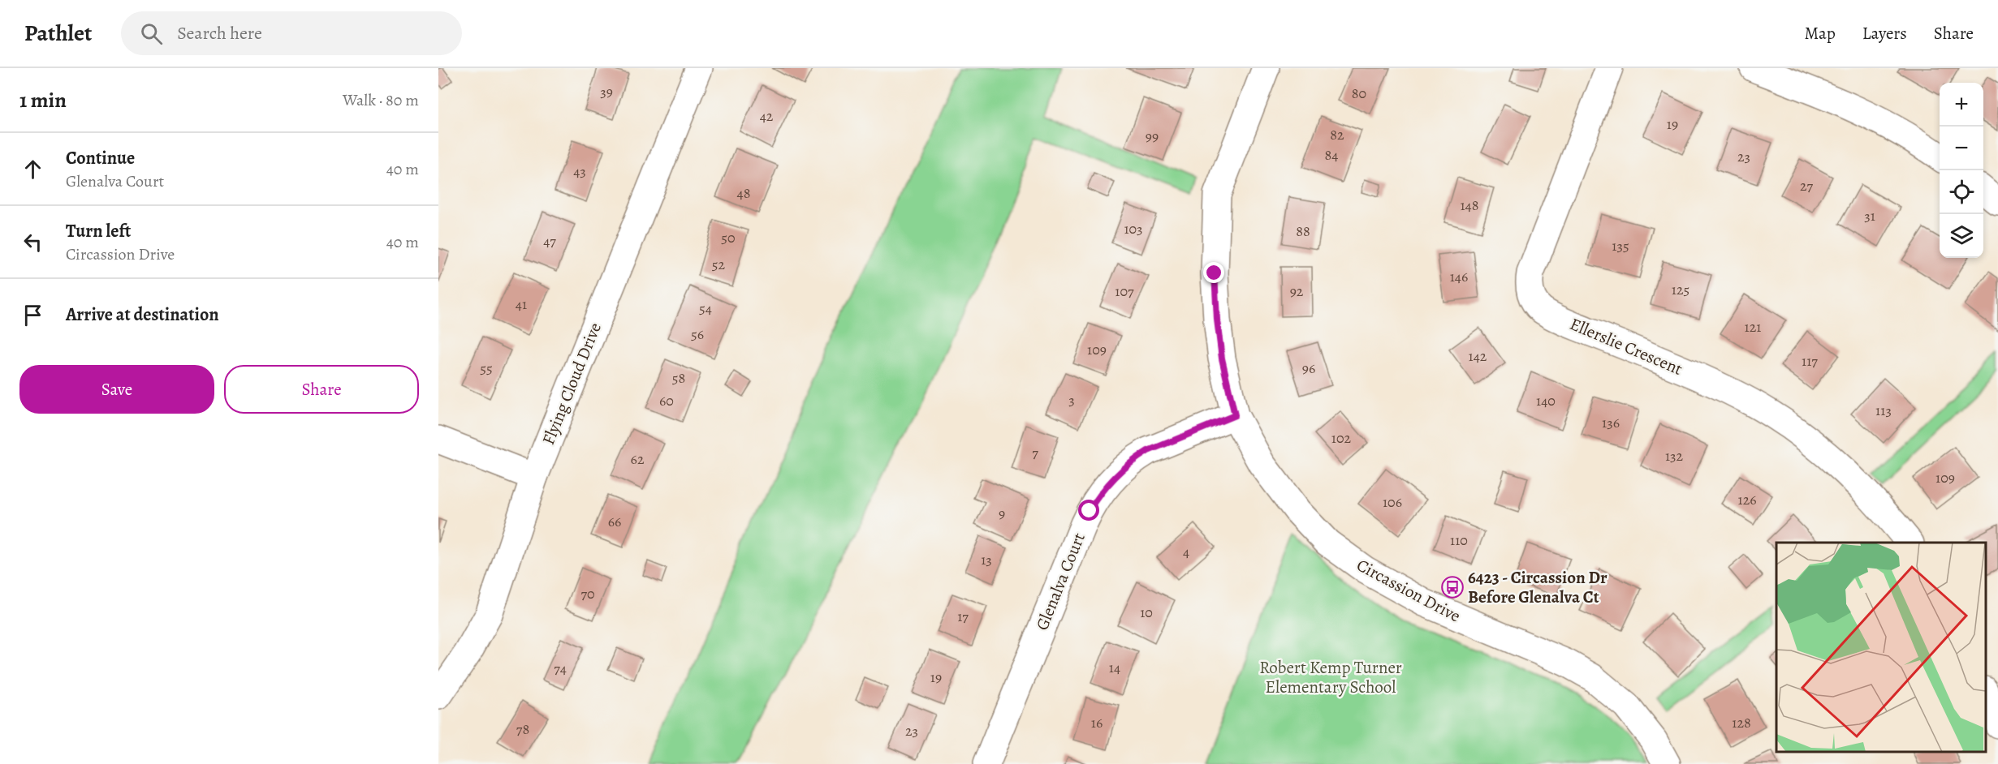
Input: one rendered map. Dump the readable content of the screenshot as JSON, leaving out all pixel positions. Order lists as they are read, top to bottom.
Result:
{
  "streets": {
    "street": [
      "Ellerslie Crescent",
      "Flying Cloud Drive",
      "Glenalva Court",
      "Circassion Drive"
    ]
  },
  "crossings": [
    ["Glenalva Court", "Circassion Drive"]
  ],
  "parks": ["Robert Kemp Turner Elementary School"],
  "places": {
    "bus stop": ["6423 - Circassion Dr Before Glenalva Ct"]
  },
  "house_numbers": [
    "39",
    "80",
    "42",
    "19",
    "82",
    "99",
    "84",
    "23",
    "43",
    "27",
    "48",
    "148",
    "31",
    "103",
    "88",
    "50",
    "47",
    "135",
    "52",
    "146",
    "125",
    "107",
    "92",
    "41",
    "54",
    "121",
    "56",
    "109",
    "142",
    "117",
    "55",
    "96",
    "58",
    "3",
    "60",
    "140",
    "113",
    "136",
    "102",
    "7",
    "132",
    "62",
    "109",
    "126",
    "106",
    "9",
    "66",
    "110",
    "4",
    "13",
    "70",
    "10",
    "17",
    "14",
    "74",
    "19",
    "16",
    "128",
    "78",
    "23"
  ],
  "page": {
    "header": "Pathlet",
    "search": "Search here",
    "nav": ["Map", "Layers", "Share"],
    "heading": ["1 min", "Walk · 80 m"],
    "map_buttons": ["+", "−"],
    "list": [
      ["Continue", "Glenalva Court", "40 m"],
      ["Turn left", "Circassion Drive", "40 m"],
      "Arrive at destination"
    ],
    "buttons": ["Save", "Share"]
  }
}
